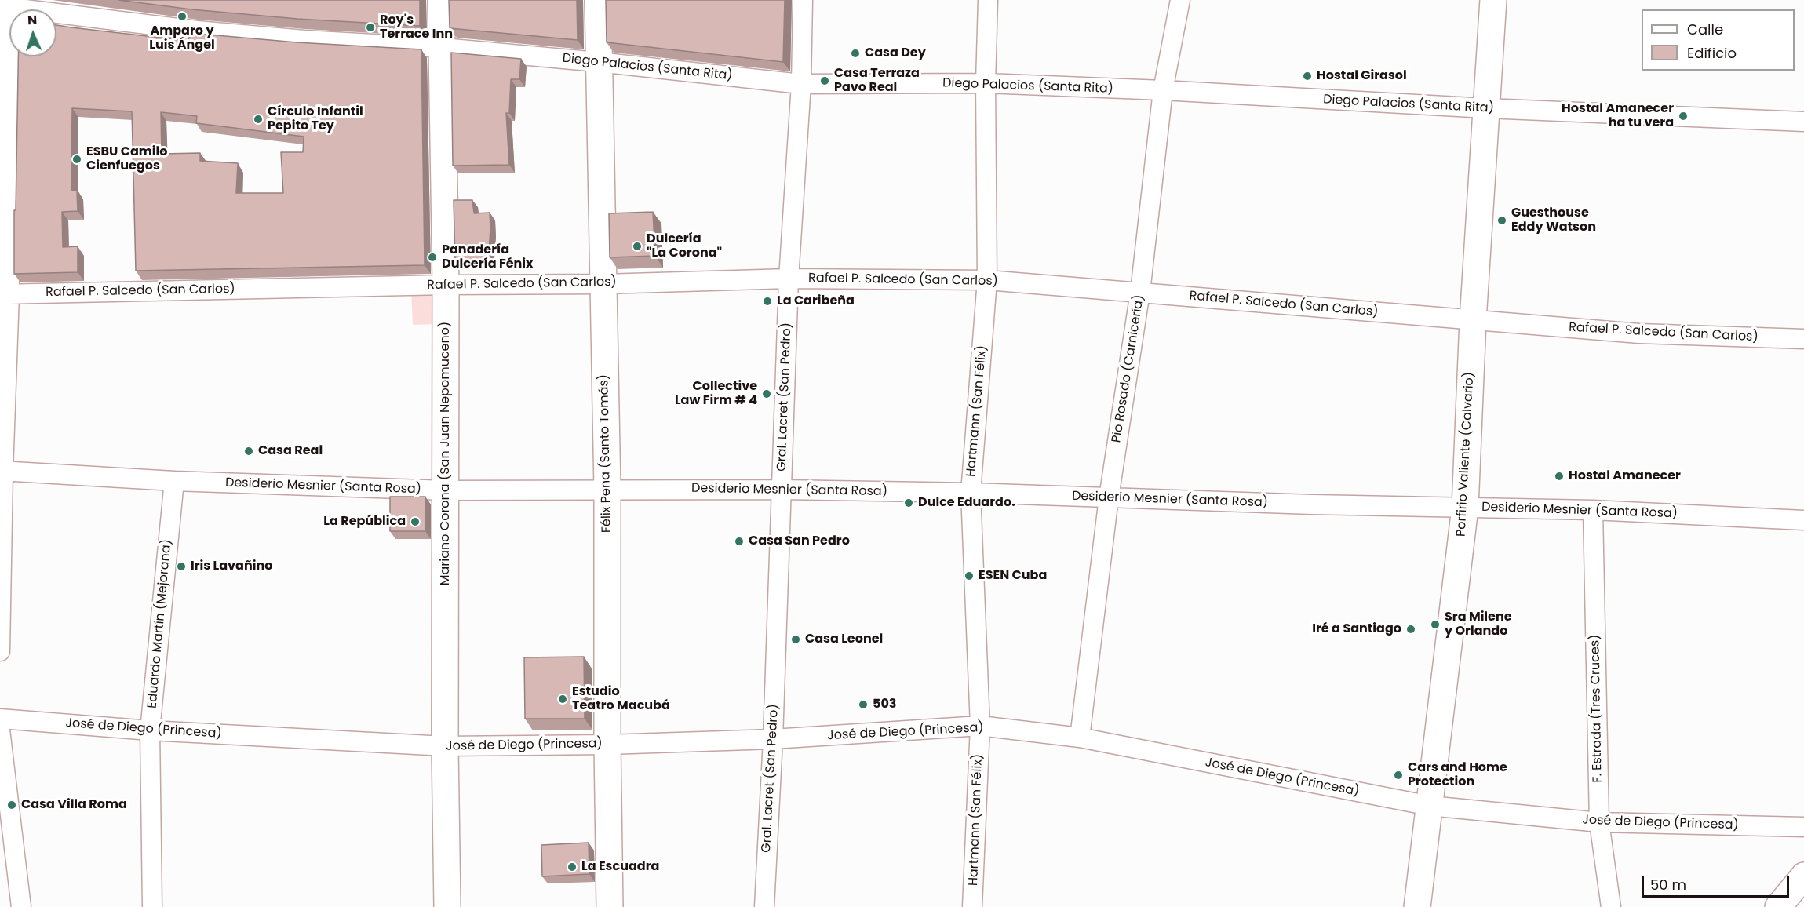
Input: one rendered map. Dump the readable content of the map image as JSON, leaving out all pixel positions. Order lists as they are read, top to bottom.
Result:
{
  "streets": {
    "street": [
      "Diego Palacios (Santa Rita)",
      "Rafael P. Salcedo (San Carlos)",
      "Pío Rosado (Carnicería)",
      "Gral. Lacret (San Pedro)",
      "Hartmann (San Félix)",
      "Mariano Corona (San Juan Nepomuceno)",
      "Félix Pena (Santo Tomás)",
      "Porfirio Valiente (Calvario)",
      "Desiderio Mesnier (Santa Rosa)",
      "Eduardo Martín (Mejorana)",
      "F. Estrada (Tres Cruces)",
      "José de Diego (Princesa)"
    ]
  },
  "crossings": [
    ["Diego Palacios (Santa Rita)", "Pío Rosado (Carnicería)"],
    ["Diego Palacios (Santa Rita)", "Gral. Lacret (San Pedro)"],
    ["Diego Palacios (Santa Rita)", "Hartmann (San Félix)"],
    ["Diego Palacios (Santa Rita)", "Mariano Corona (San Juan Nepomuceno)"],
    ["Diego Palacios (Santa Rita)", "Félix Pena (Santo Tomás)"],
    ["Diego Palacios (Santa Rita)", "Porfirio Valiente (Calvario)"],
    ["Rafael P. Salcedo (San Carlos)", "Pío Rosado (Carnicería)"],
    ["Rafael P. Salcedo (San Carlos)", "Gral. Lacret (San Pedro)"],
    ["Rafael P. Salcedo (San Carlos)", "Hartmann (San Félix)"],
    ["Rafael P. Salcedo (San Carlos)", "Mariano Corona (San Juan Nepomuceno)"],
    ["Rafael P. Salcedo (San Carlos)", "Félix Pena (Santo Tomás)"],
    ["Rafael P. Salcedo (San Carlos)", "Porfirio Valiente (Calvario)"],
    ["Pío Rosado (Carnicería)", "Desiderio Mesnier (Santa Rosa)"],
    ["Pío Rosado (Carnicería)", "José de Diego (Princesa)"],
    ["Gral. Lacret (San Pedro)", "Desiderio Mesnier (Santa Rosa)"],
    ["Gral. Lacret (San Pedro)", "José de Diego (Princesa)"],
    ["Hartmann (San Félix)", "Desiderio Mesnier (Santa Rosa)"],
    ["Hartmann (San Félix)", "José de Diego (Princesa)"],
    ["Mariano Corona (San Juan Nepomuceno)", "Desiderio Mesnier (Santa Rosa)"],
    ["Mariano Corona (San Juan Nepomuceno)", "José de Diego (Princesa)"],
    ["Félix Pena (Santo Tomás)", "Desiderio Mesnier (Santa Rosa)"],
    ["Félix Pena (Santo Tomás)", "José de Diego (Princesa)"],
    ["Porfirio Valiente (Calvario)", "Desiderio Mesnier (Santa Rosa)"],
    ["Porfirio Valiente (Calvario)", "José de Diego (Princesa)"],
    ["Desiderio Mesnier (Santa Rosa)", "Eduardo Martín (Mejorana)"],
    ["Desiderio Mesnier (Santa Rosa)", "F. Estrada (Tres Cruces)"],
    ["Eduardo Martín (Mejorana)", "José de Diego (Princesa)"],
    ["F. Estrada (Tres Cruces)", "José de Diego (Princesa)"]
  ],
  "places": [
    "Amparo y Luis Ángel",
    "Roy's Terrace Inn",
    "Casa Dey",
    "Hostal Girasol",
    "Casa Terraza Pavo Real",
    "Hostal Amanecer ha tu vera",
    "Círculo Infantil Pepito Tey",
    "ESBU Camilo Cienfuegos",
    "Guesthouse Eddy Watson",
    "Dulcería \"La Corona\"",
    "Panadería Dulcería Fénix",
    "La Caribeña",
    "Collective Law Firm # 4",
    "Casa Real",
    "Hostal Amanecer",
    "Dulce Eduardo.",
    "La República",
    "Casa San Pedro",
    "Iris Lavañino",
    "ESEN Cuba",
    "Sra Milene y Orlando",
    "Iré a Santiago",
    "Casa Leonel",
    "Estudio Teatro Macubá",
    "503",
    "Cars and Home Protection",
    "Casa Villa Roma",
    "La Escuadra"
  ],
  "legend": ["Calle", "Edificio"],
  "scale_bar": "50 m",
  "north": "top"
}
